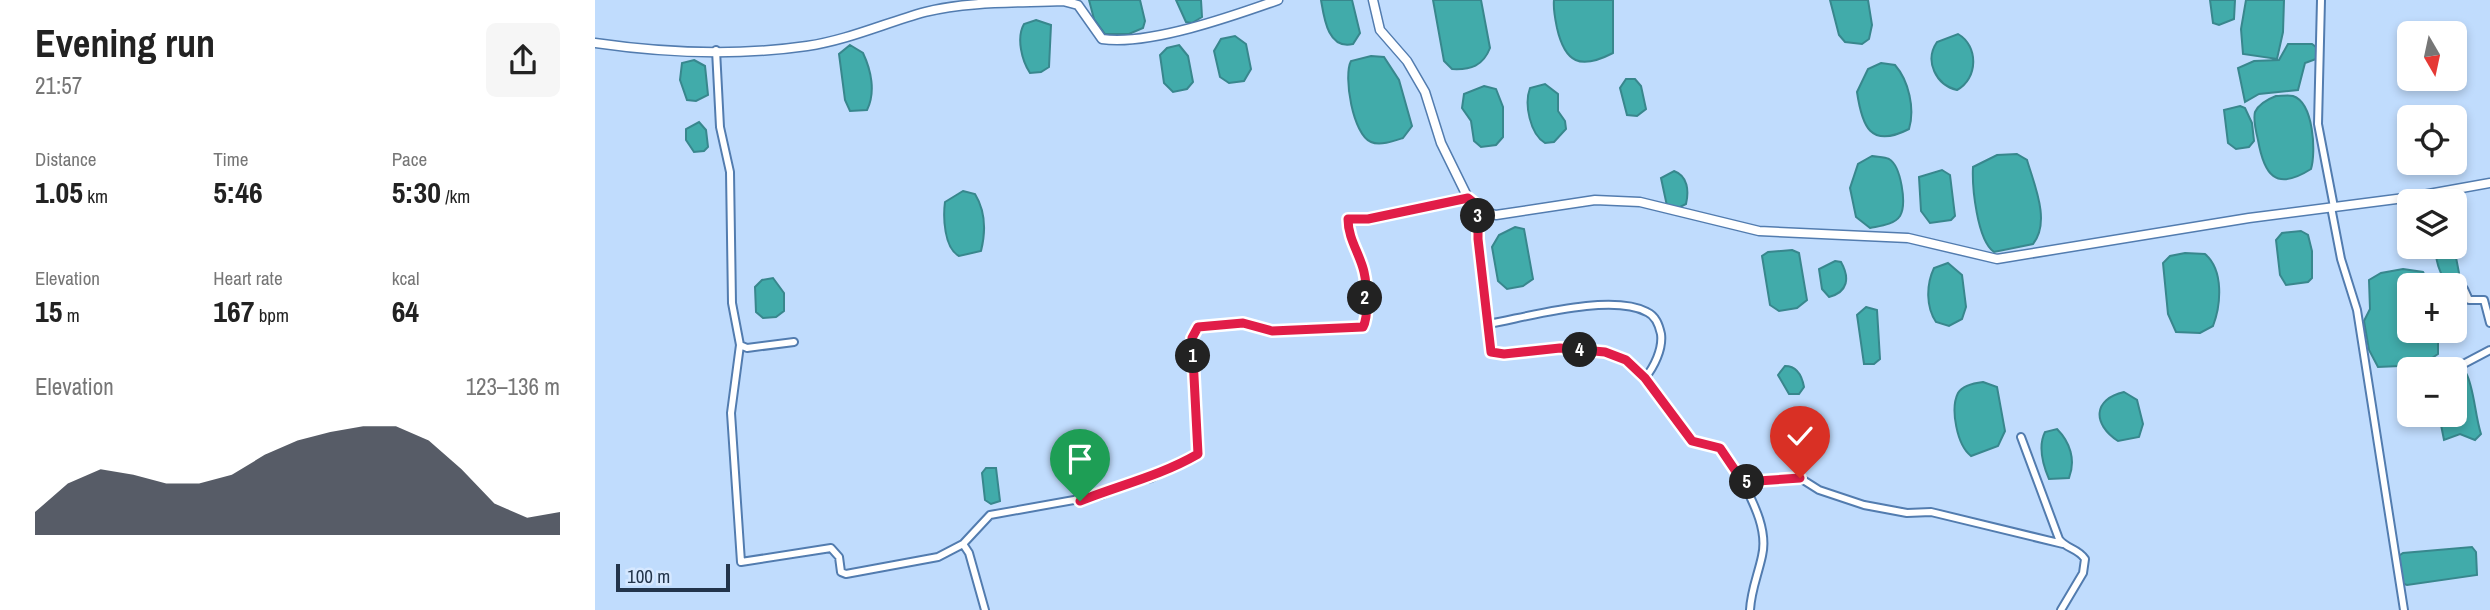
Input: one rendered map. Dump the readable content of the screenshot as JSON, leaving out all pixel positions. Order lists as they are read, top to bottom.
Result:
{
  "scale_bar": "100 m",
  "north": "bottom",
  "page": {
    "heading": ["Evening run", "21:57"],
    "map_buttons": ["+", "−"],
    "stats": [
      ["Distance", "1.05 km"],
      ["Time", "5:46"],
      ["Pace", "5:30 /km"],
      ["Elevation", "15 m"],
      ["Heart rate", "167 bpm"],
      ["kcal", "64"]
    ],
    "pins": [
      "3",
      "2",
      "4",
      "1",
      "5"
    ],
    "chart": ["Elevation", "123–136 m"],
    "scale": "100 m"
  }
}
